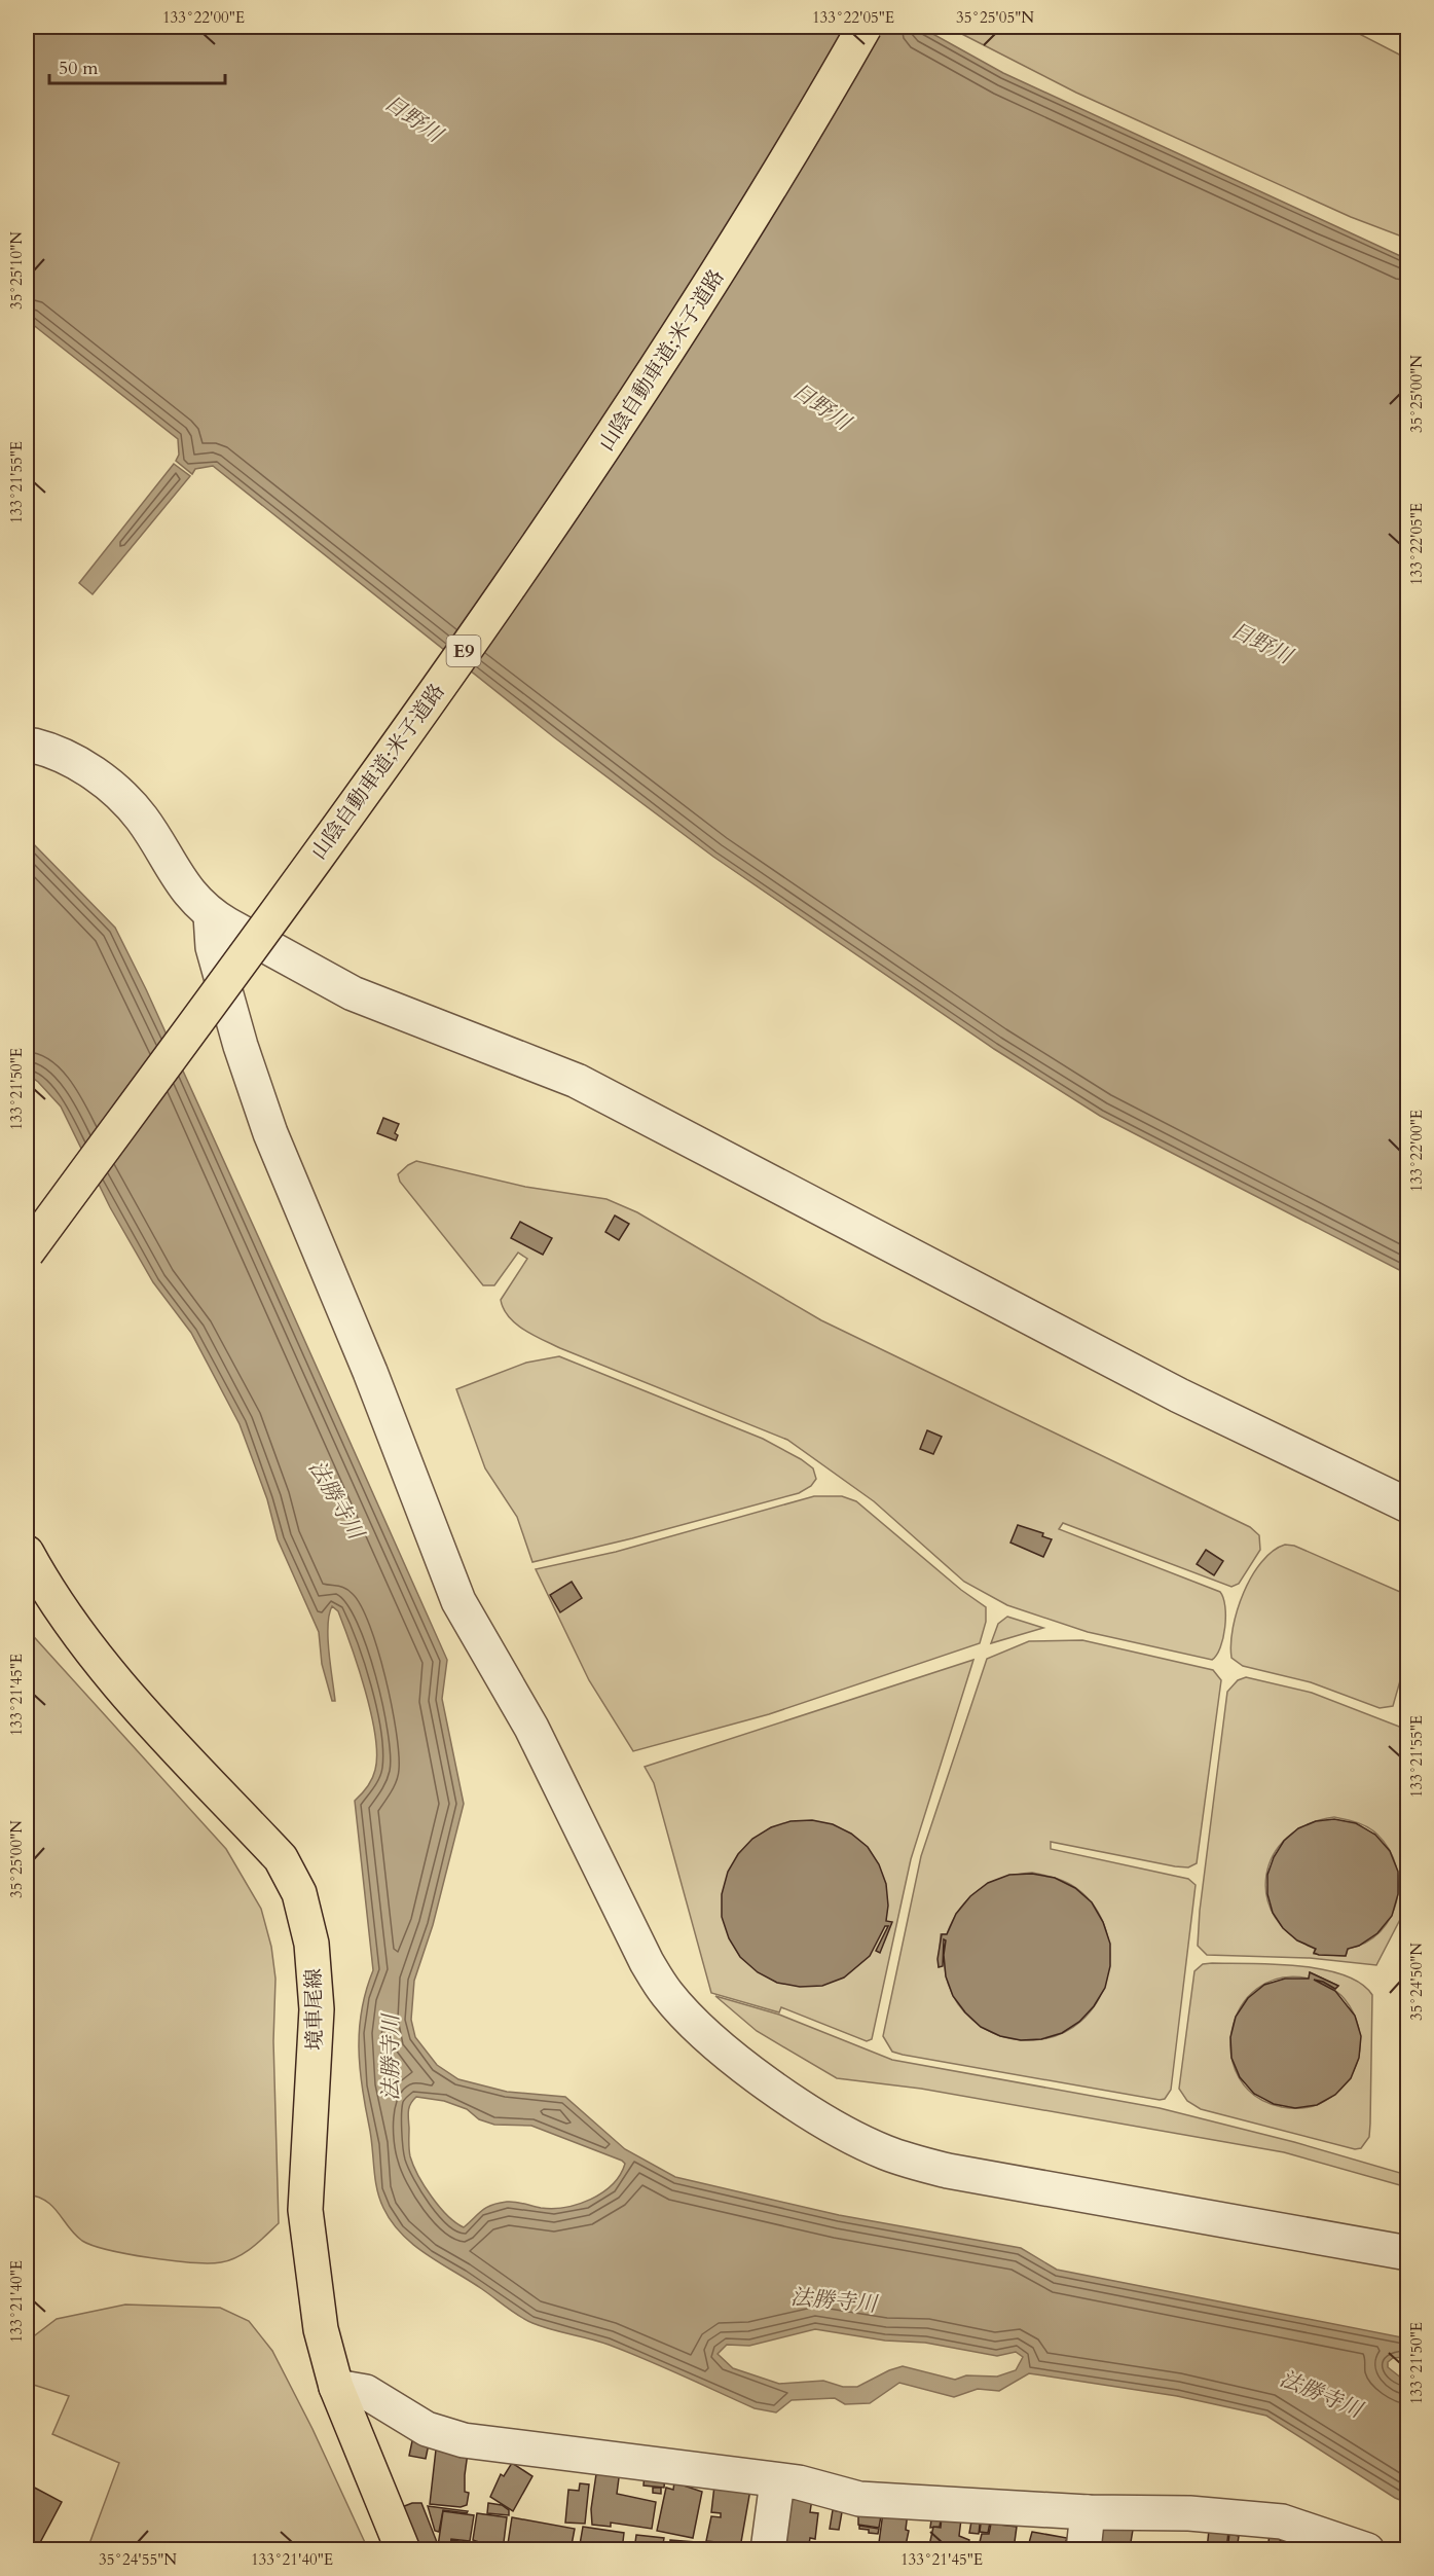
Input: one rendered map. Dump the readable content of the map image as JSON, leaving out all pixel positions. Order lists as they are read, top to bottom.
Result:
{
  "streets": {
    "main road": ["山陰自動車道;米子道路", "E9", "境車尾線"]
  },
  "water": ["日野川", "法勝寺川"],
  "scale_bar": "50 m",
  "coordinates": [
    "133°22'00\"E",
    "133°22'05\"E",
    "35°25'05\"N",
    "35°25'10\"N",
    "35°25'00\"N",
    "133°21'55\"E",
    "133°21'50\"E",
    "133°21'45\"E",
    "35°24'50\"N",
    "133°21'40\"E",
    "35°24'55\"N"
  ]
}
